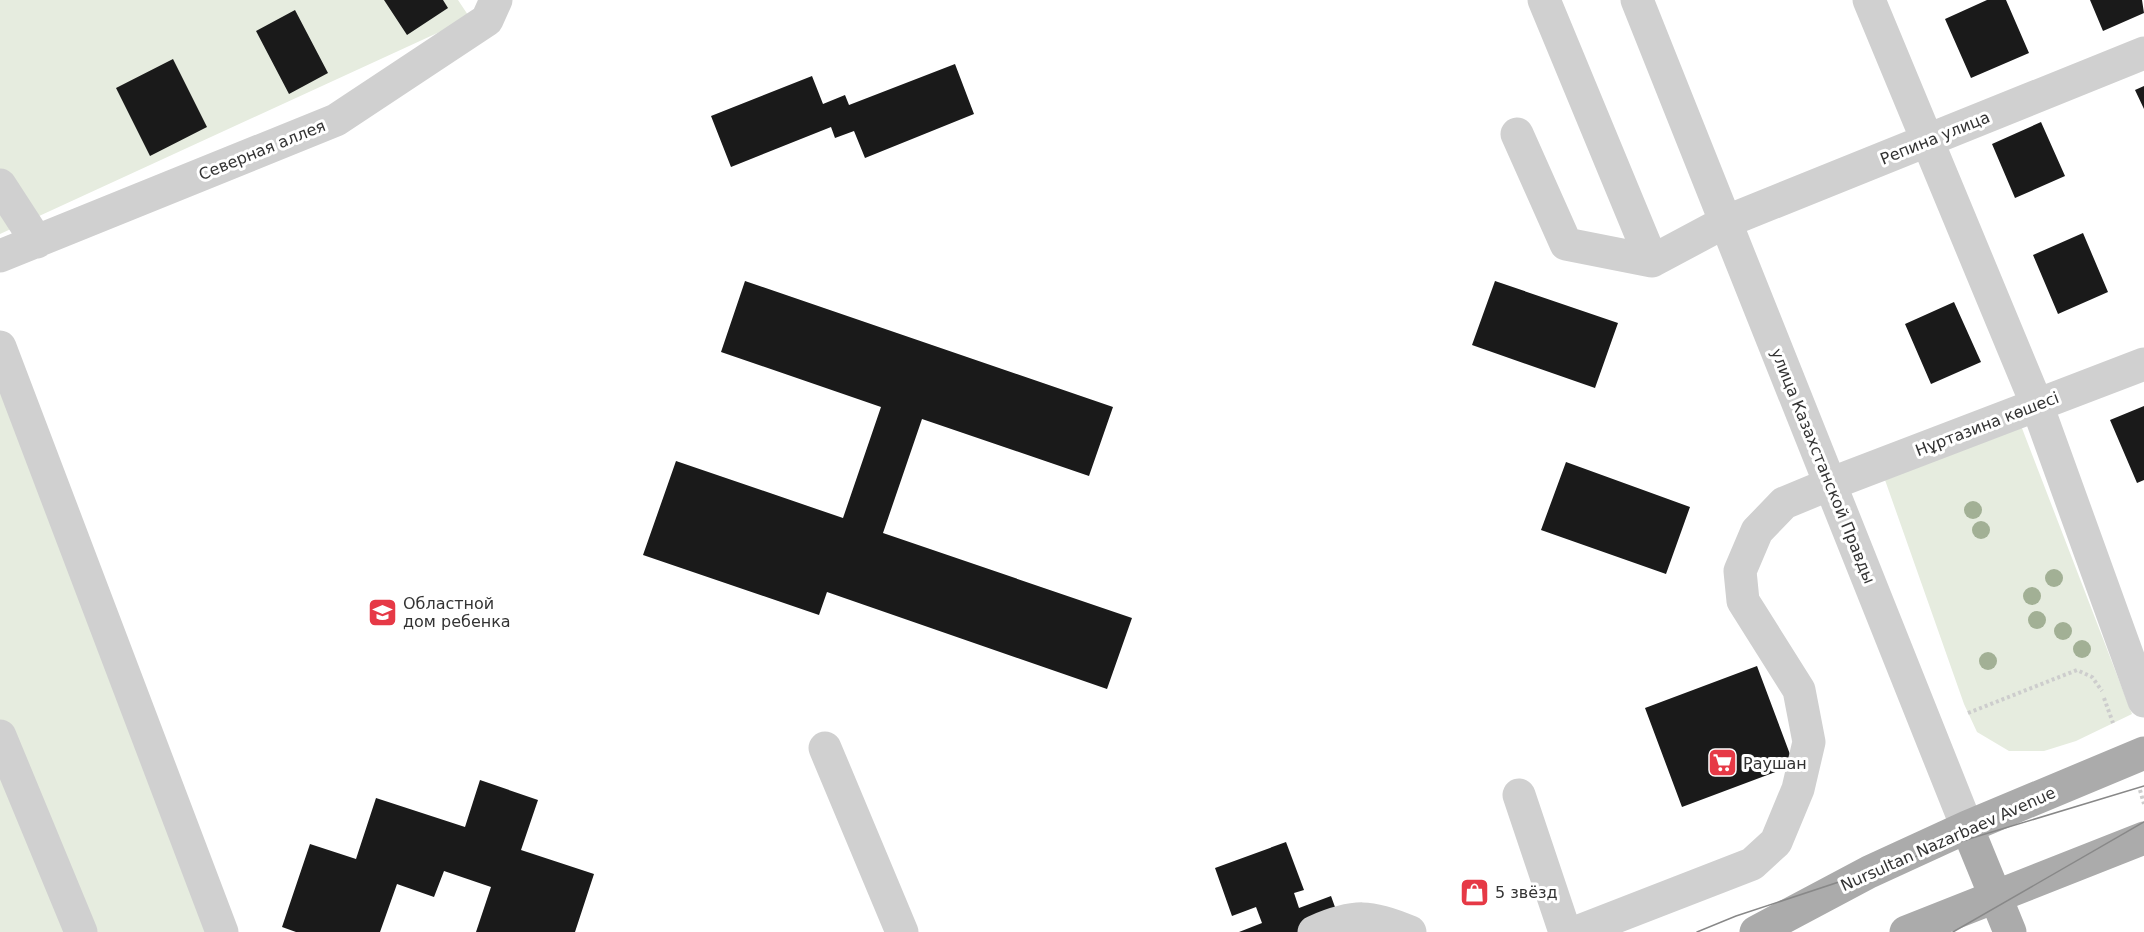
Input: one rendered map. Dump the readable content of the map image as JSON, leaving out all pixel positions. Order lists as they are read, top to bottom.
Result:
{
  "streets": {
    "main road": ["улица Казахстанской Правды", "Nursultan Nazarbaev Avenue"],
    "street": ["Репина улица", "Северная аллея", "Нұртазина көшесі"]
  },
  "crossings": [
    ["Репина улица", "улица Казахстанской Правды"],
    ["Нұртазина көшесі", "улица Казахстанской Правды"],
    ["улица Казахстанской Правды", "Nursultan Nazarbaev Avenue"]
  ],
  "places": {
    "school or university": ["Областной дом ребенка"],
    "supermarket": ["Раушан"],
    "shop": ["5 звёзд"]
  }
}
